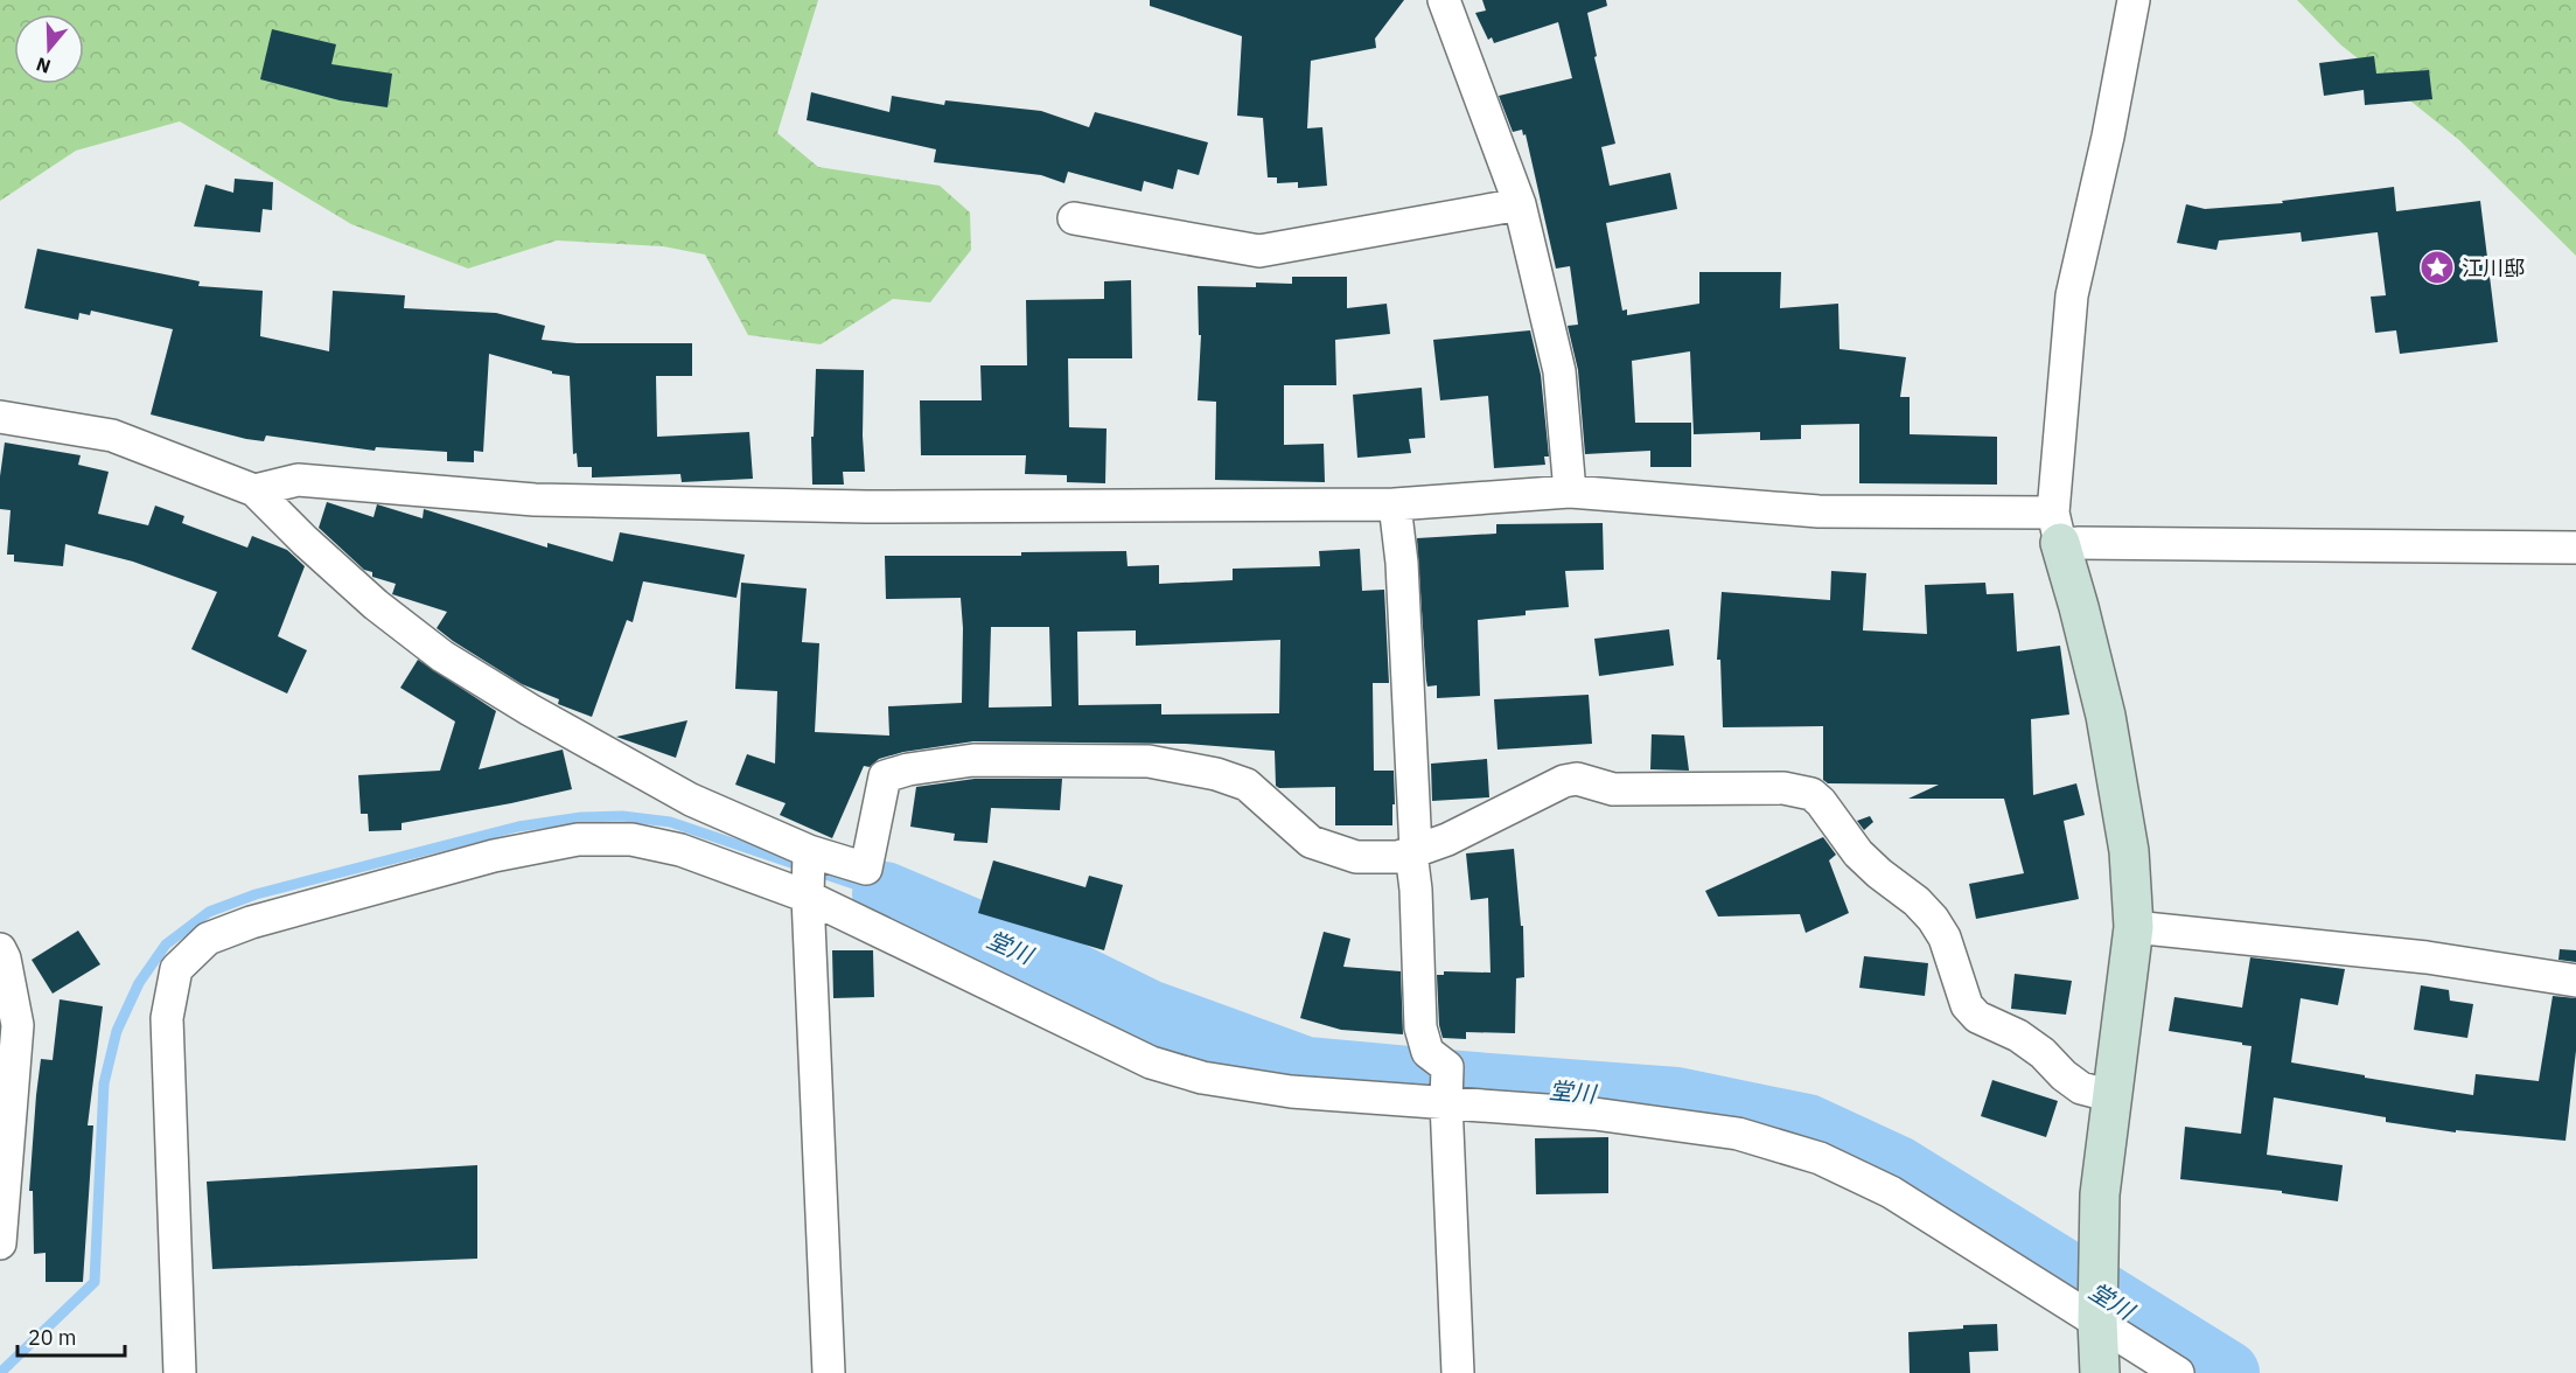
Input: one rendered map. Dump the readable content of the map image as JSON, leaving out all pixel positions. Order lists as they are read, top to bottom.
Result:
{
  "water": ["堂川"],
  "places": {
    "place": ["江川邸"]
  },
  "scale_bar": "20 m",
  "north": "bottom"
}
